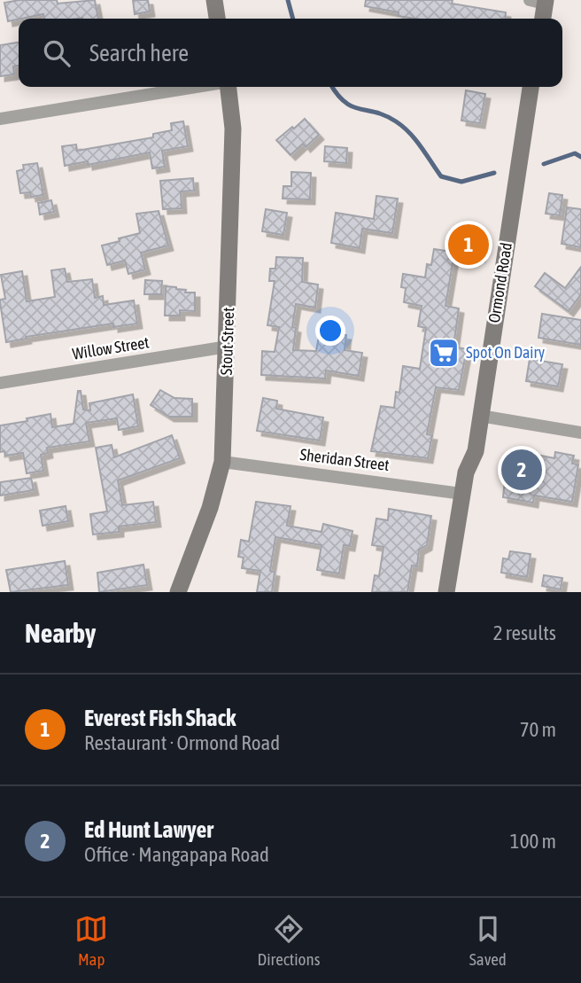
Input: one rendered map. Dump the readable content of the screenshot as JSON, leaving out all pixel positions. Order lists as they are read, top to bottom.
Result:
{
  "streets": {
    "street": [
      "Ormond Road",
      "Stout Street",
      "Willow Street",
      "Sheridan Street"
    ]
  },
  "crossings": [
    ["Ormond Road", "Sheridan Street"],
    ["Stout Street", "Willow Street"],
    ["Stout Street", "Sheridan Street"]
  ],
  "places": {
    "supermarket": ["Spot On Dairy"]
  },
  "page": {
    "search": "Search here",
    "pins": ["1", "2"],
    "heading": ["Nearby", "2 results"],
    "list": [
      {
        "mark": "1",
        "name": "Everest Fish Shack",
        "note": "Restaurant · Ormond Road",
        "value": "70 m"
      },
      {
        "mark": "2",
        "name": "Ed Hunt Lawyer",
        "note": "Office · Mangapapa Road",
        "value": "100 m"
      }
    ],
    "nav": ["Map", "Directions", "Saved"]
  }
}
